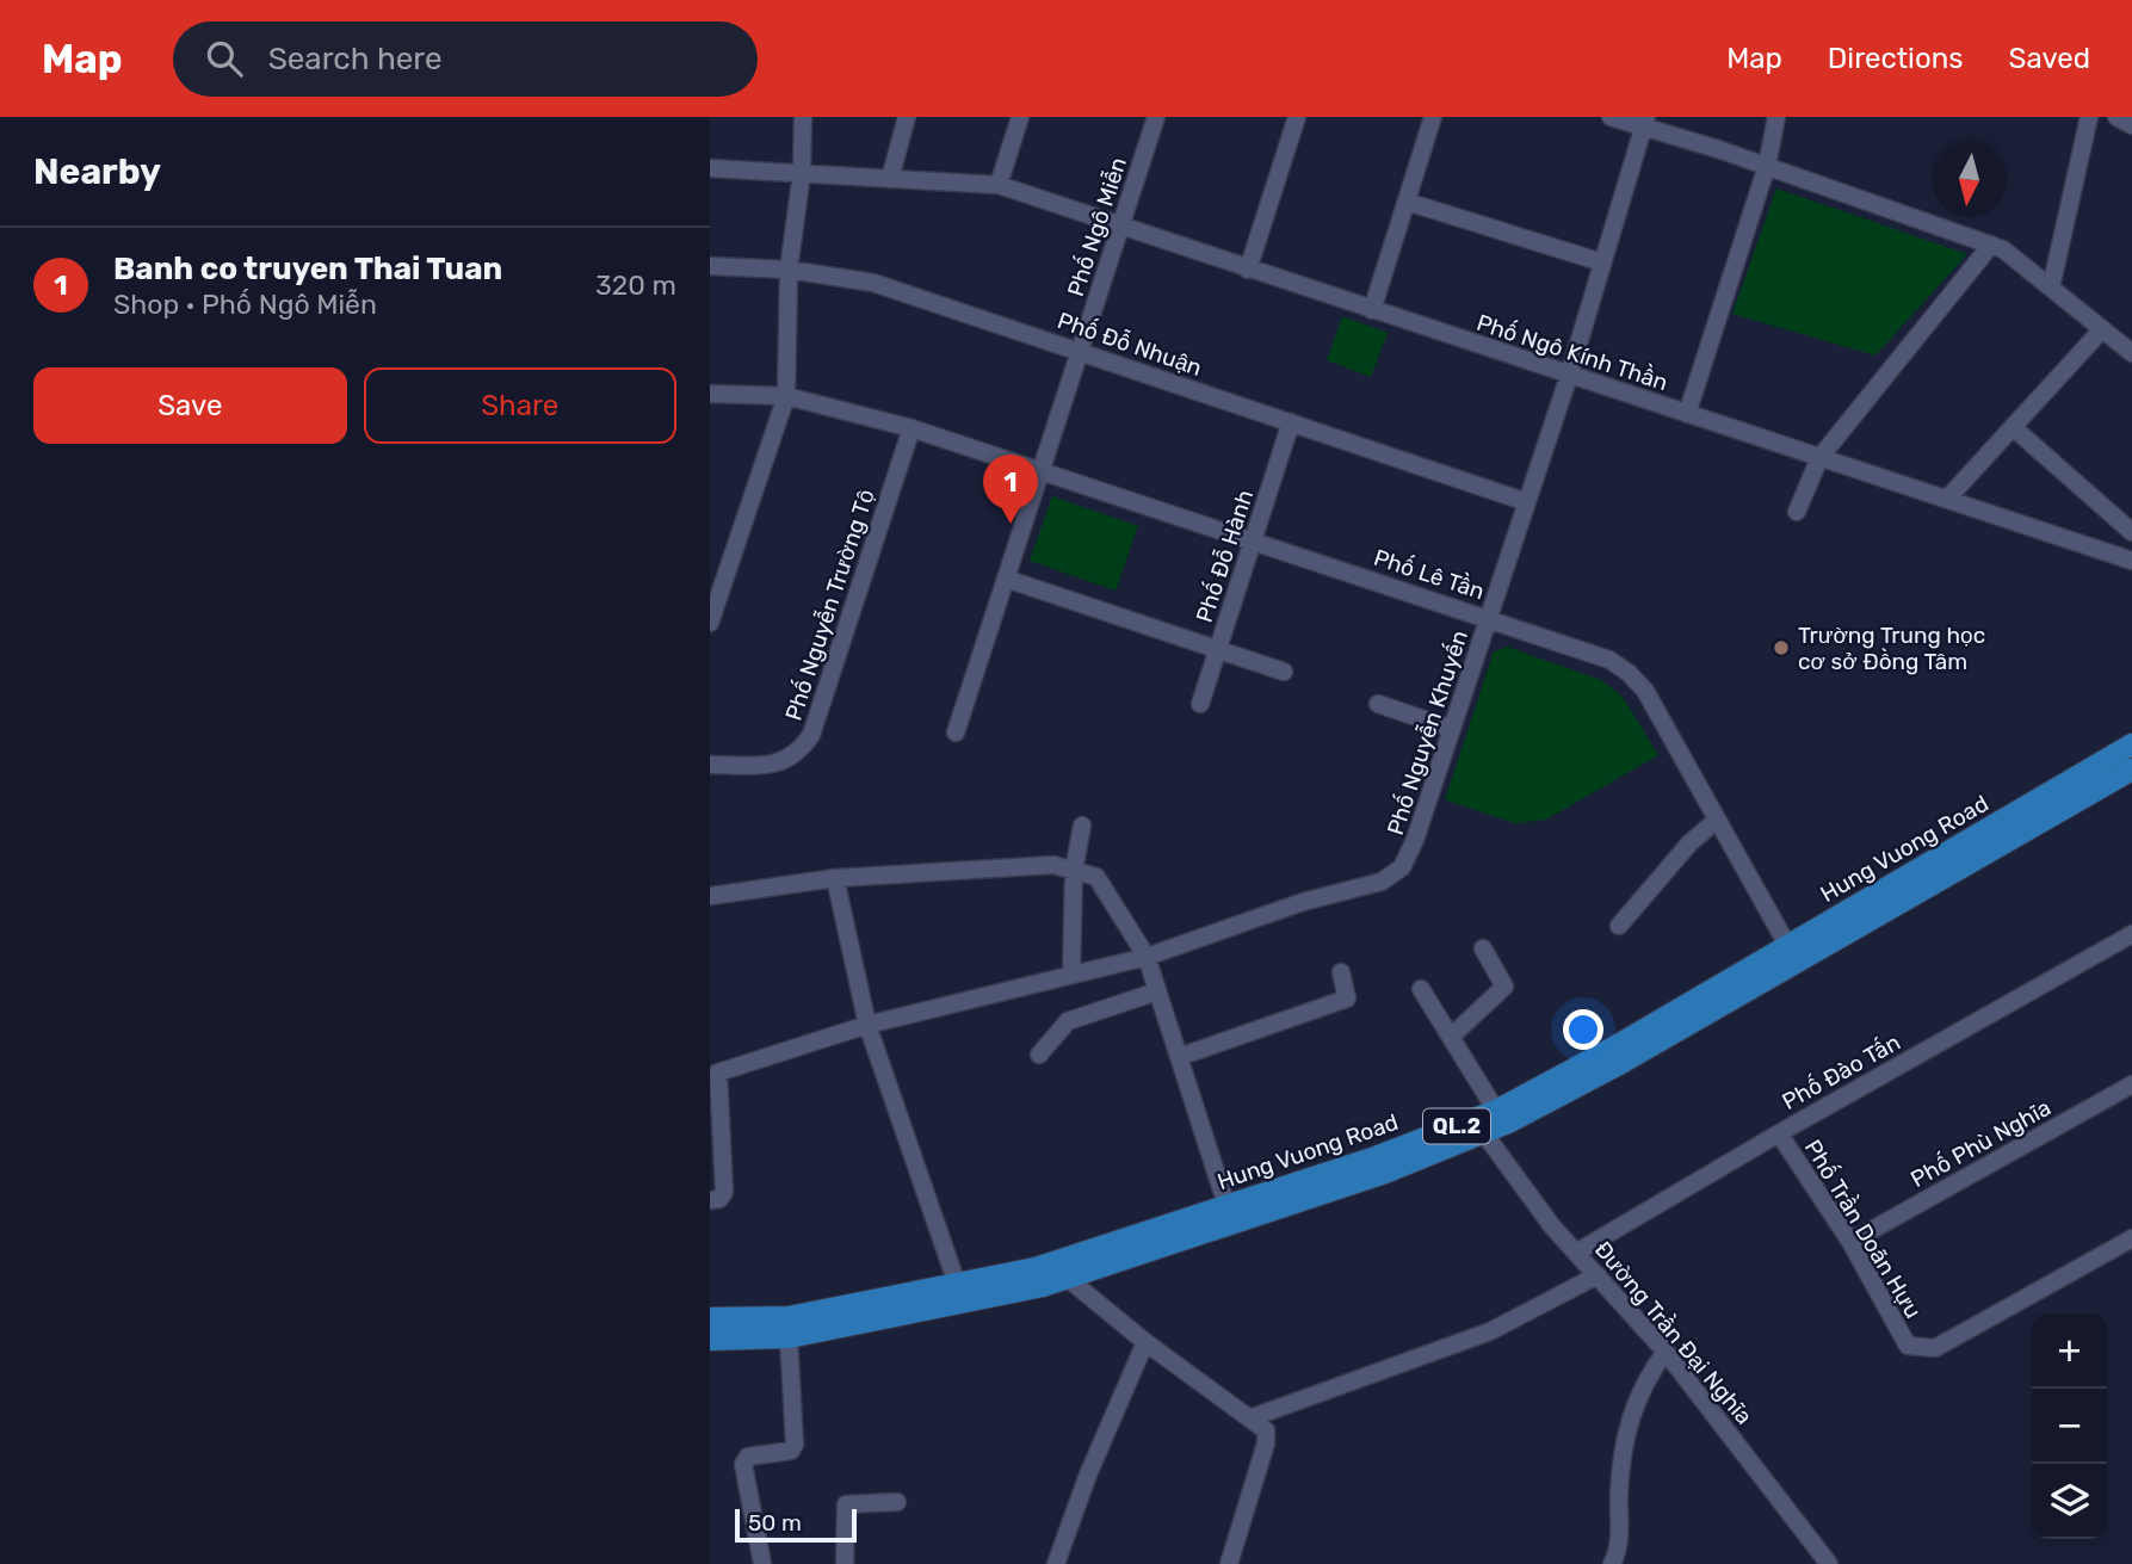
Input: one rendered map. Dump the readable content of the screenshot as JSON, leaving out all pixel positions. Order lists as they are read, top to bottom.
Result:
{
  "streets": {
    "main road": ["Hung Vuong Road", "QL.2"],
    "street": [
      "Phố Ngô Miễn",
      "Phố Đỗ Nhuận",
      "Phố Ngô Kính Thần",
      "Phố Đỗ Hành",
      "Phố Lê Tần",
      "Phố Nguyễn Trường Tộ",
      "Phố Nguyễn Khuyến",
      "Phố Đào Tấn",
      "Phố Phù Nghĩa",
      "Phố Trần Doãn Hựu",
      "Đường Trần Đại Nghĩa"
    ]
  },
  "crossings": [
    ["Phố Ngô Miễn", "Phố Đỗ Nhuận"],
    ["Phố Ngô Miễn", "Phố Ngô Kính Thần"],
    ["Phố Ngô Miễn", "Phố Lê Tần"],
    ["Phố Đỗ Nhuận", "Phố Đỗ Hành"],
    ["Phố Đỗ Nhuận", "Phố Nguyễn Khuyến"],
    ["Phố Ngô Kính Thần", "Phố Nguyễn Khuyến"],
    ["Phố Đỗ Hành", "Phố Lê Tần"],
    ["Phố Lê Tần", "Phố Nguyễn Trường Tộ"],
    ["Phố Lê Tần", "Phố Nguyễn Khuyến"],
    ["Phố Lê Tần", "Hung Vuong Road"],
    ["Hung Vuong Road", "Đường Trần Đại Nghĩa"],
    ["Phố Đào Tấn", "Phố Trần Doãn Hựu"],
    ["Phố Đào Tấn", "Đường Trần Đại Nghĩa"],
    ["Phố Phù Nghĩa", "Phố Trần Doãn Hựu"]
  ],
  "places": ["Trường Trung học cơ sở Đồng Tâm"],
  "scale_bar": "50 m",
  "north": "bottom",
  "page": {
    "header": "Map",
    "search": "Search here",
    "nav": ["Map", "Directions", "Saved"],
    "heading": "Nearby",
    "list": [
      {
        "mark": "1",
        "name": "Banh co truyen Thai Tuan",
        "note": "Shop · Phố Ngô Miễn",
        "value": "320 m"
      }
    ],
    "buttons": ["Save", "Share"],
    "pins": "1",
    "map_buttons": ["+", "−"],
    "scale": "50 m"
  }
}
